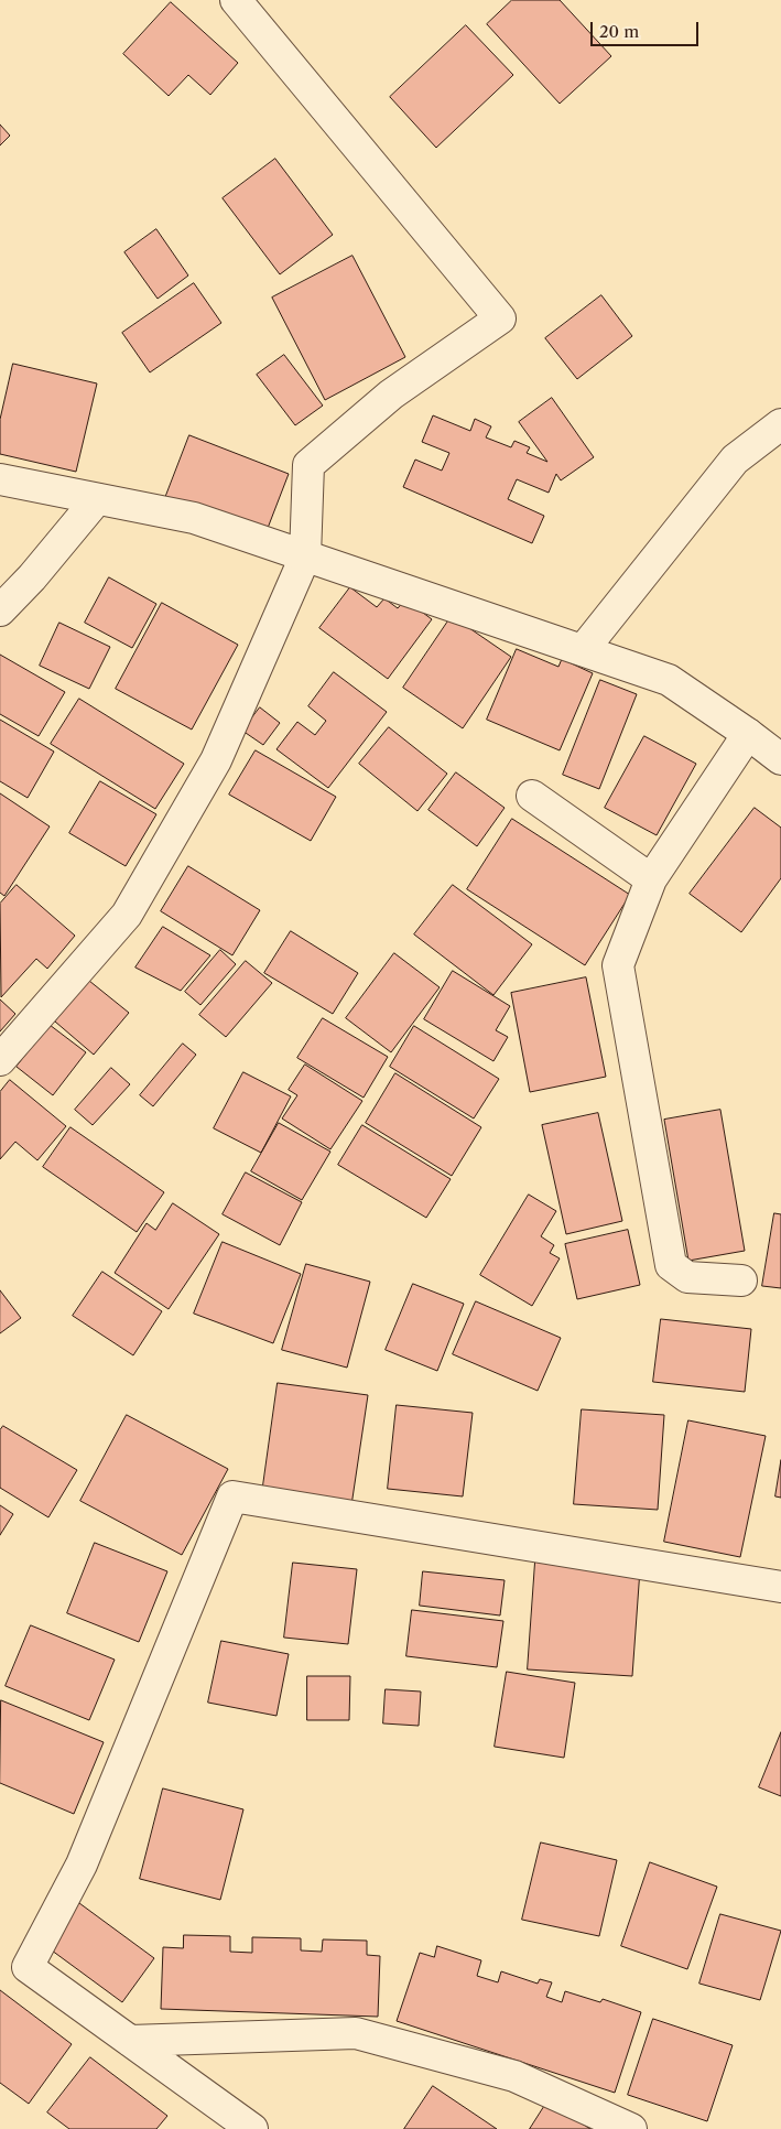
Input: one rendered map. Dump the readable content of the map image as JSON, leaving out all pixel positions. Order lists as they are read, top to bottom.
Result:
{
  "scale_bar": "20 m"
}
